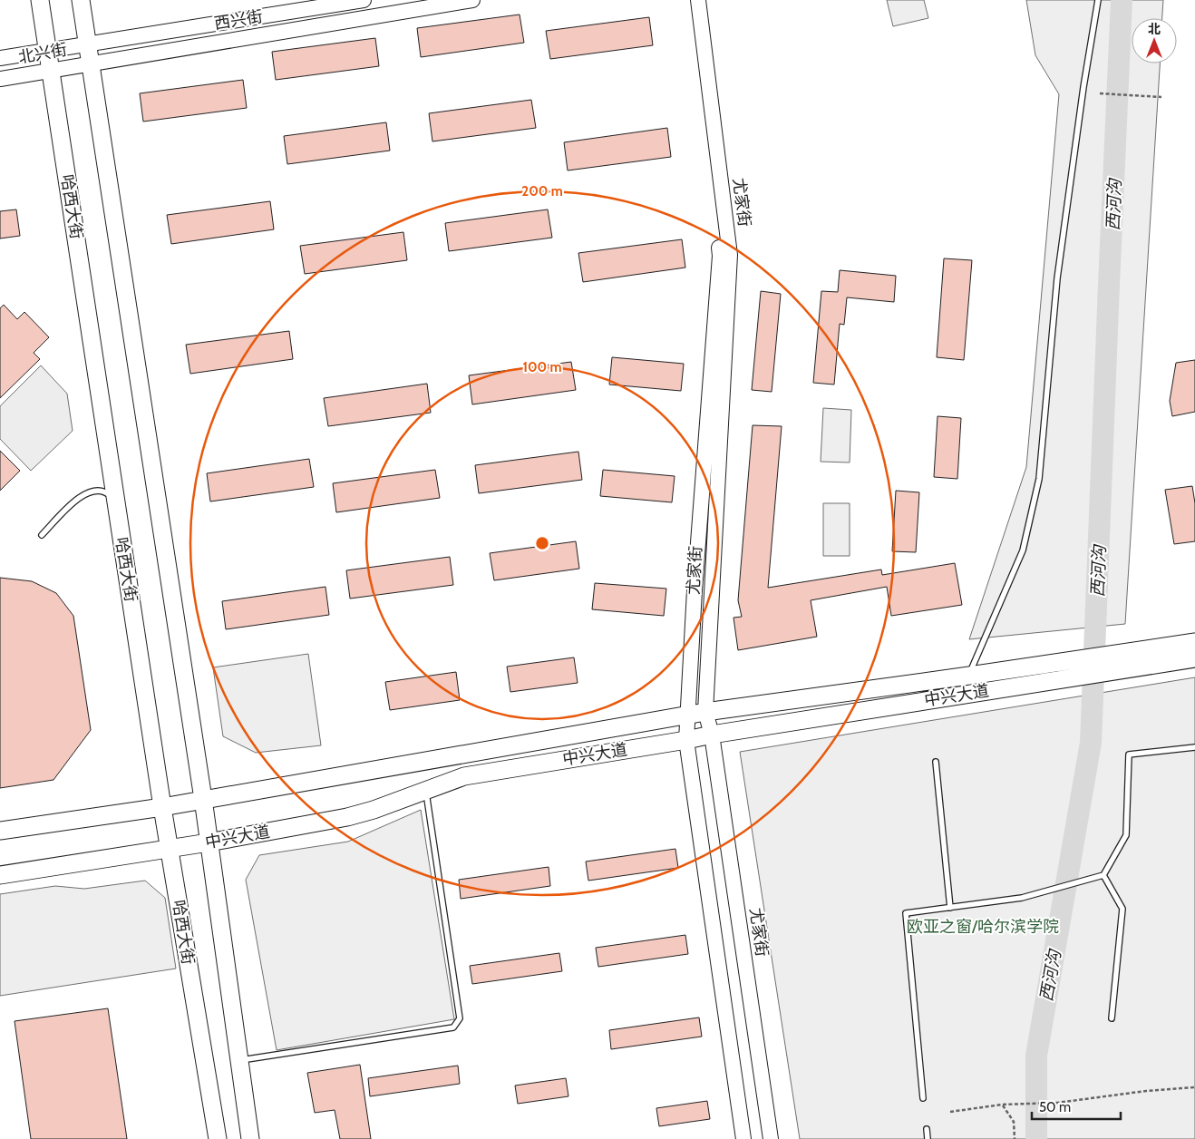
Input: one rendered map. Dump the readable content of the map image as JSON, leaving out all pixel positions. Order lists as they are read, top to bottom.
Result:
{
  "streets": {
    "main road": [
      "西兴街",
      "北兴街",
      "尤家街",
      "哈西大街",
      "中兴大道"
    ]
  },
  "crossings": [
    ["西兴街", "北兴街"],
    ["北兴街", "哈西大街"],
    ["尤家街", "中兴大道"],
    ["哈西大街", "中兴大道"]
  ],
  "water": ["西河沟"],
  "parks": ["欧亚之窗/哈尔滨学院"],
  "scale_bar": "50 m",
  "north": "top",
  "rings": ["200 m", "100 m"]
}
